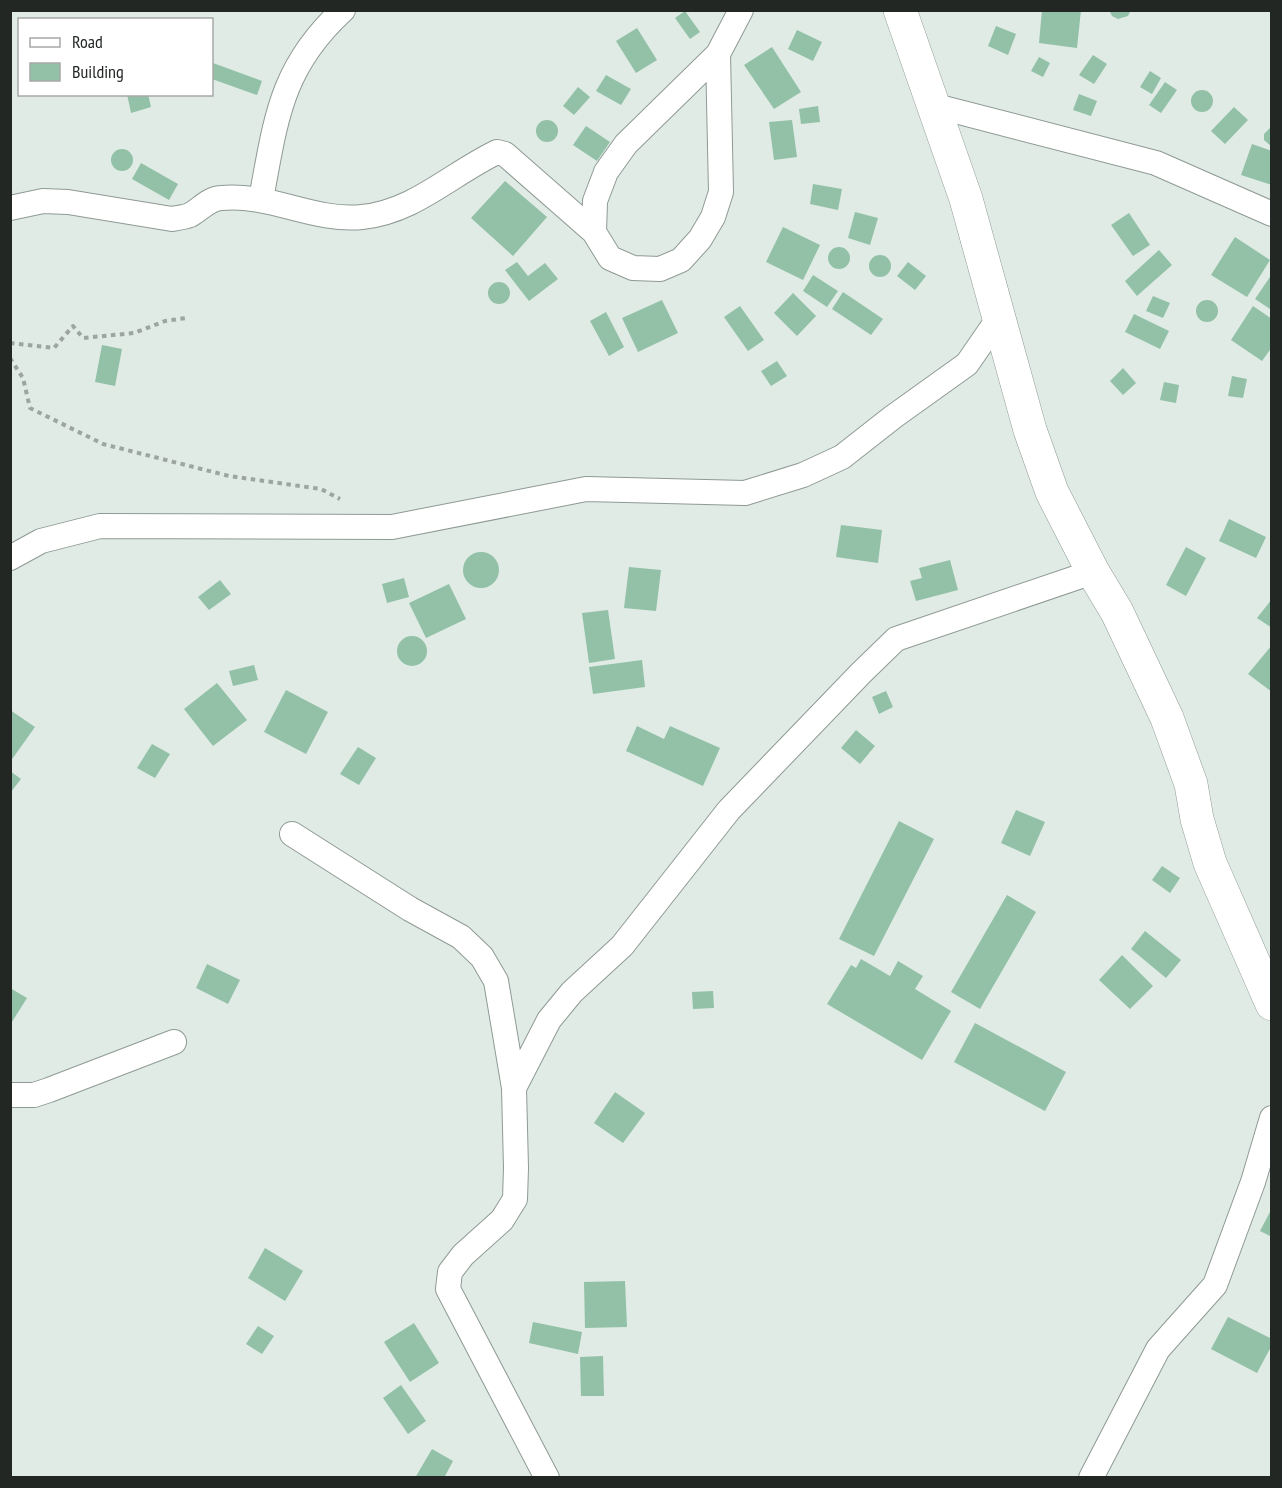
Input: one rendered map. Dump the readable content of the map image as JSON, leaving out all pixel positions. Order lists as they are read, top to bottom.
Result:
{
  "legend": ["Road", "Building"]
}
